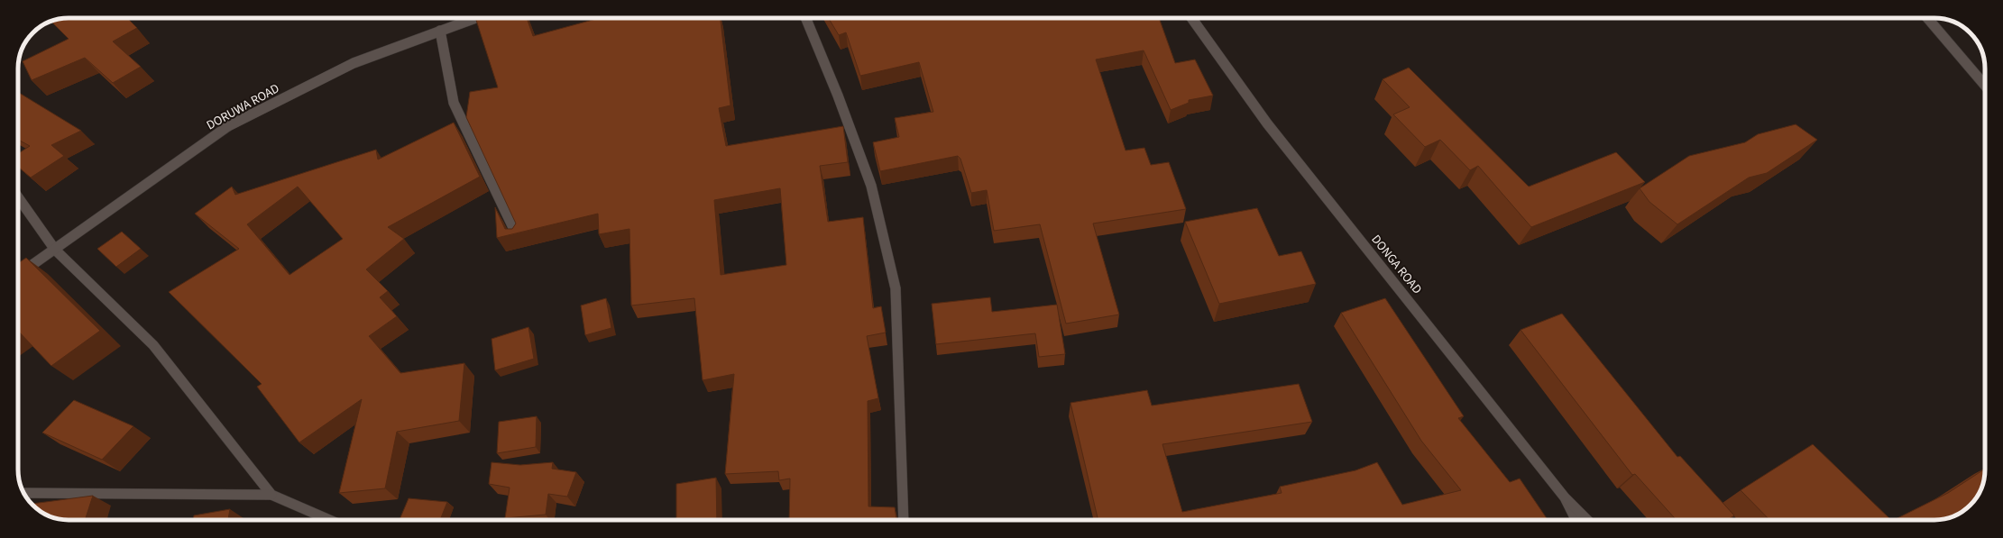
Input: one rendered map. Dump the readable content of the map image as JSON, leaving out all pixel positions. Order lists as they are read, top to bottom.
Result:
{
  "streets": {
    "street": ["DORUWA ROAD", "DONGA ROAD"]
  }
}
